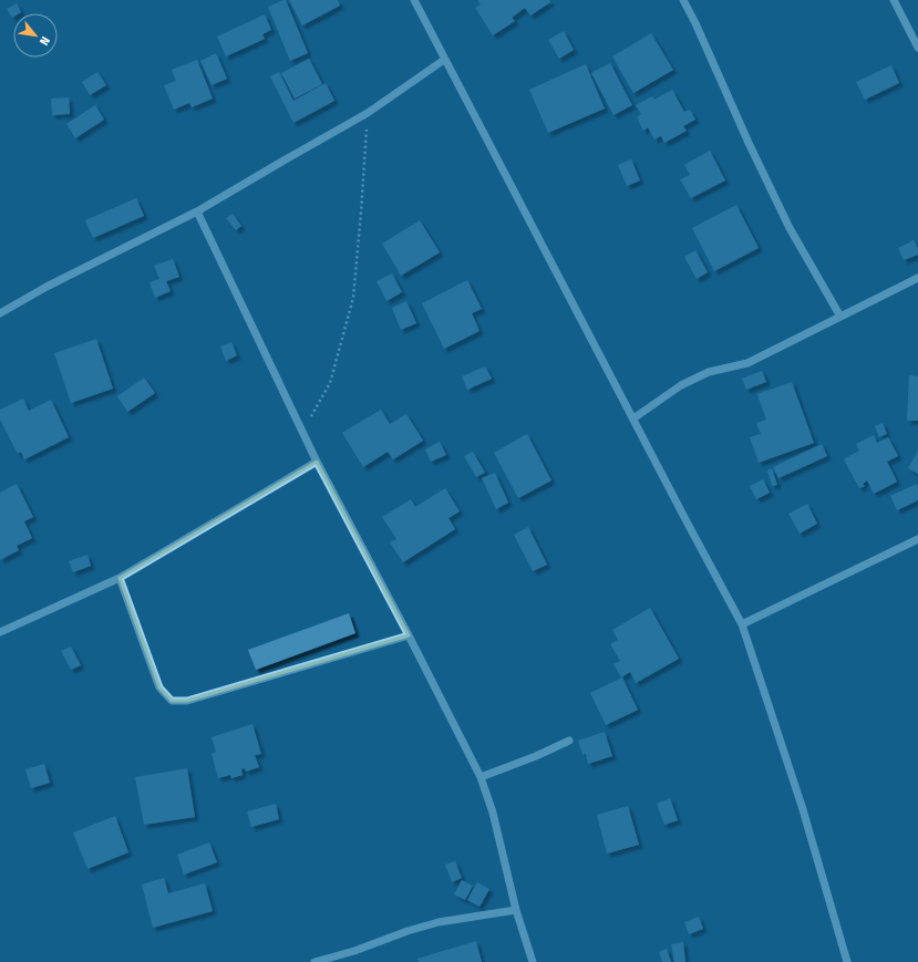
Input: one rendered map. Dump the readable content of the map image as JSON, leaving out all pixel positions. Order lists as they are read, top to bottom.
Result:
{
  "north": "bottom right"
}
